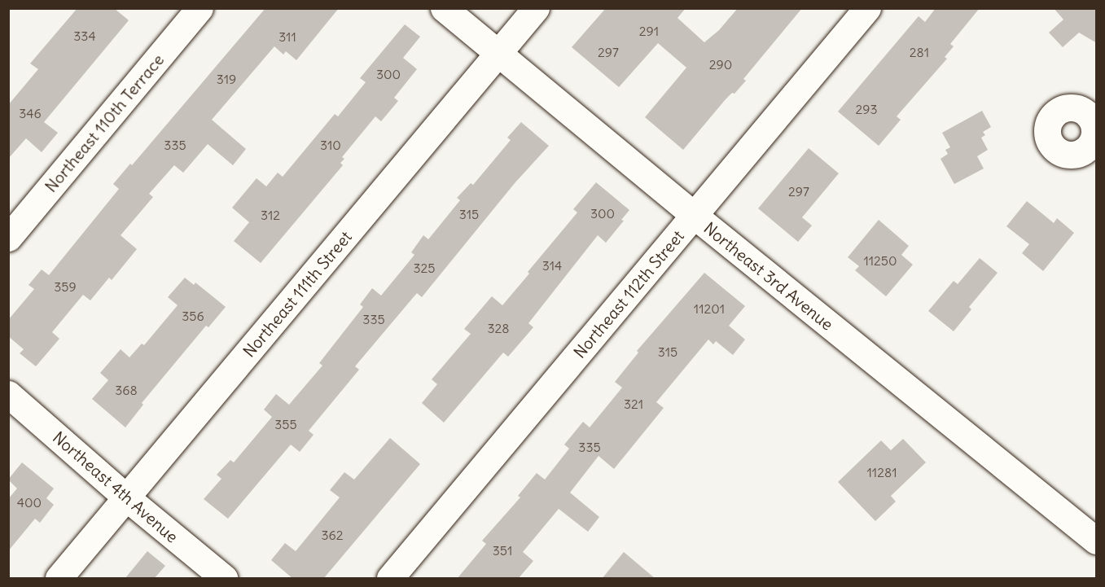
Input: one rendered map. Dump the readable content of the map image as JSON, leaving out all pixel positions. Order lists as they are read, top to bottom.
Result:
{
  "streets": {
    "street": [
      "Northeast 110th Terrace",
      "Northeast 3rd Avenue",
      "Northeast 111th Street",
      "Northeast 112th Street",
      "Northeast 4th Avenue"
    ]
  },
  "crossings": [
    ["Northeast 3rd Avenue", "Northeast 111th Street"],
    ["Northeast 3rd Avenue", "Northeast 112th Street"],
    ["Northeast 111th Street", "Northeast 4th Avenue"]
  ],
  "house_numbers": [
    "291",
    "334",
    "311",
    "297",
    "281",
    "290",
    "300",
    "319",
    "293",
    "346",
    "335",
    "310",
    "297",
    "300",
    "315",
    "312",
    "11250",
    "314",
    "325",
    "359",
    "11201",
    "356",
    "335",
    "328",
    "315",
    "368",
    "321",
    "355",
    "335",
    "11281",
    "400",
    "362",
    "351"
  ]
}
